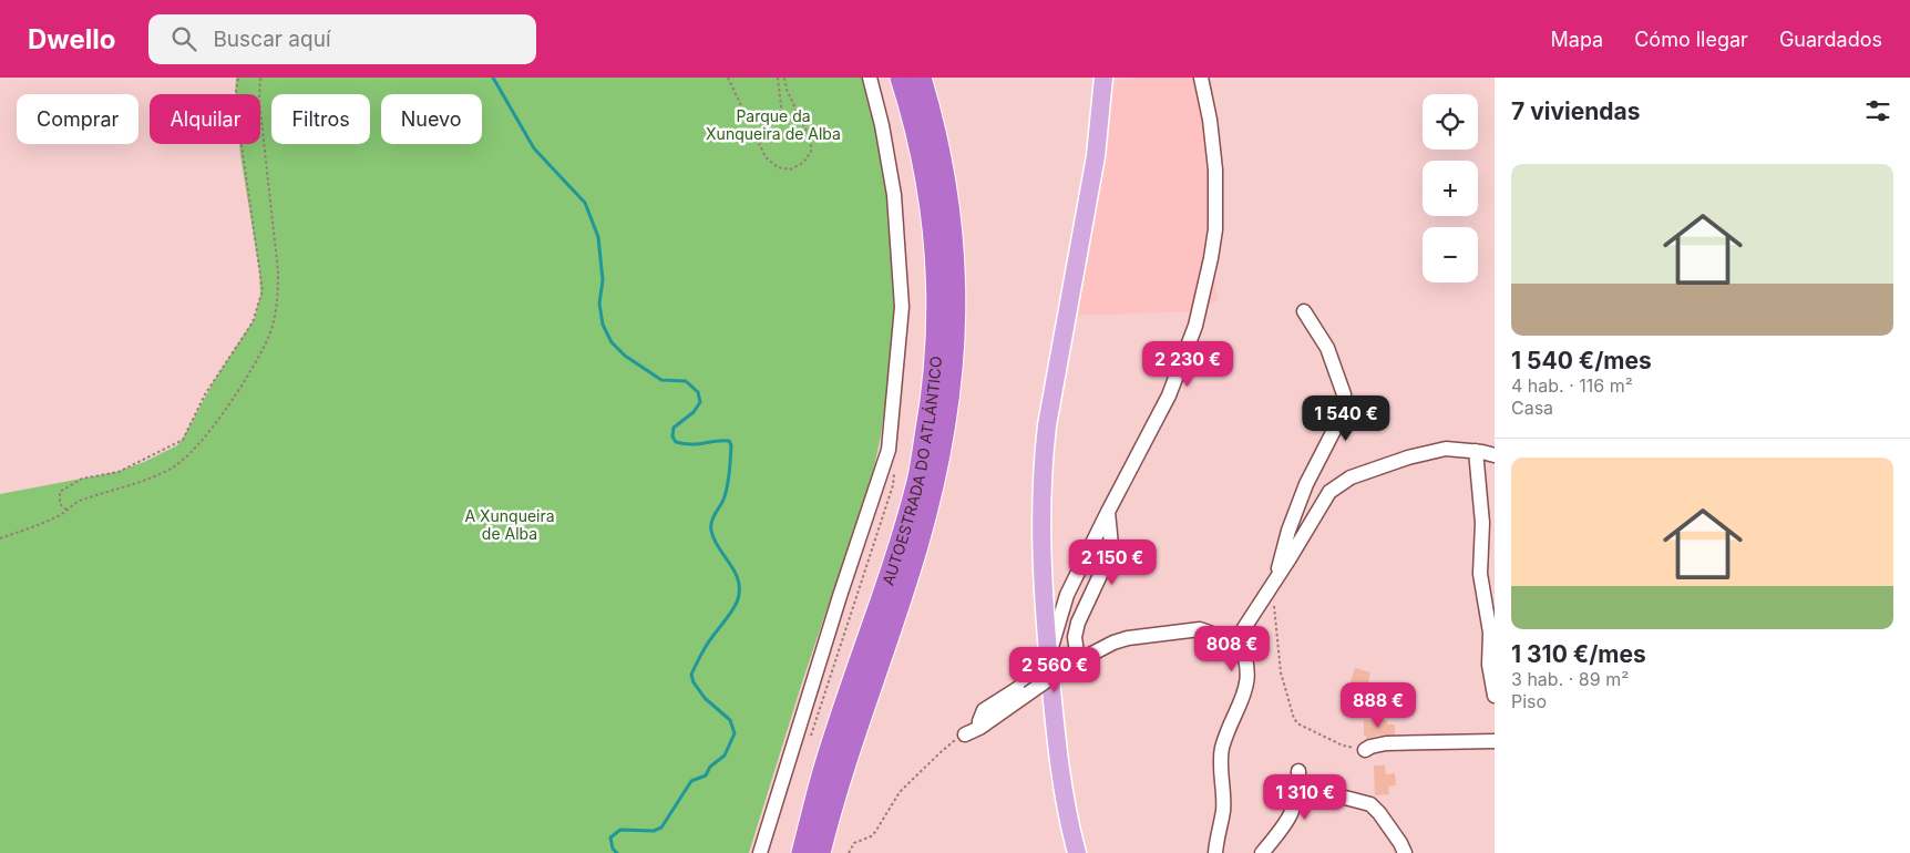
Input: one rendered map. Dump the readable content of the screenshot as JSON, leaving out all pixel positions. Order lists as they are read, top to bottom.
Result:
{
  "streets": {
    "highway": ["AUTOESTRADA DO ATLÁNTICO"]
  },
  "parks": ["Parque da Xunqueira de Alba", "A Xunqueira de Alba"],
  "page": {
    "header": "Dwello",
    "search": "Buscar aquí",
    "nav": ["Mapa", "Cómo llegar", "Guardados"],
    "heading": "7 viviendas",
    "map_buttons": ["+", "−"],
    "chip": [
      "Comprar",
      "Alquilar",
      "Filtros",
      "Nuevo"
    ],
    "list": [
      {
        "name": "1 540 €/mes",
        "note": "4 hab. · 116 m² · Casa"
      },
      {
        "name": "1 310 €/mes",
        "note": "3 hab. · 89 m² · Piso"
      }
    ],
    "price": [
      "2 230 €",
      "1 540 €",
      "2 150 €",
      "808 €",
      "2 560 €",
      "888 €",
      "1 310 €"
    ]
  }
}
